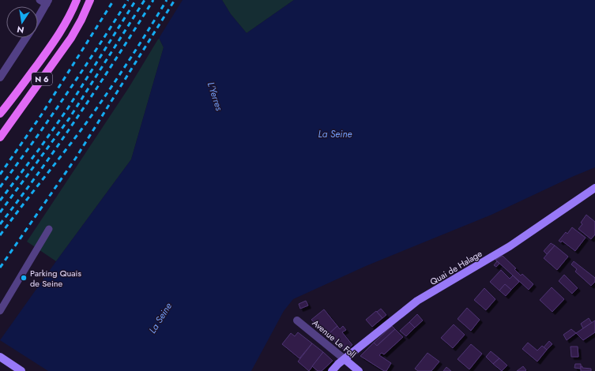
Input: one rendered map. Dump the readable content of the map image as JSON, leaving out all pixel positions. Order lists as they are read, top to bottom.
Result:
{
  "streets": {
    "main road": ["N 6"],
    "street": ["Quai de Halage", "Avenue Le Foll"]
  },
  "crossings": [
    ["Quai de Halage", "Avenue Le Foll"]
  ],
  "water": ["L'Yerres", "La Seine"],
  "places": ["Parking Quais de Seine"],
  "north": "bottom"
}
